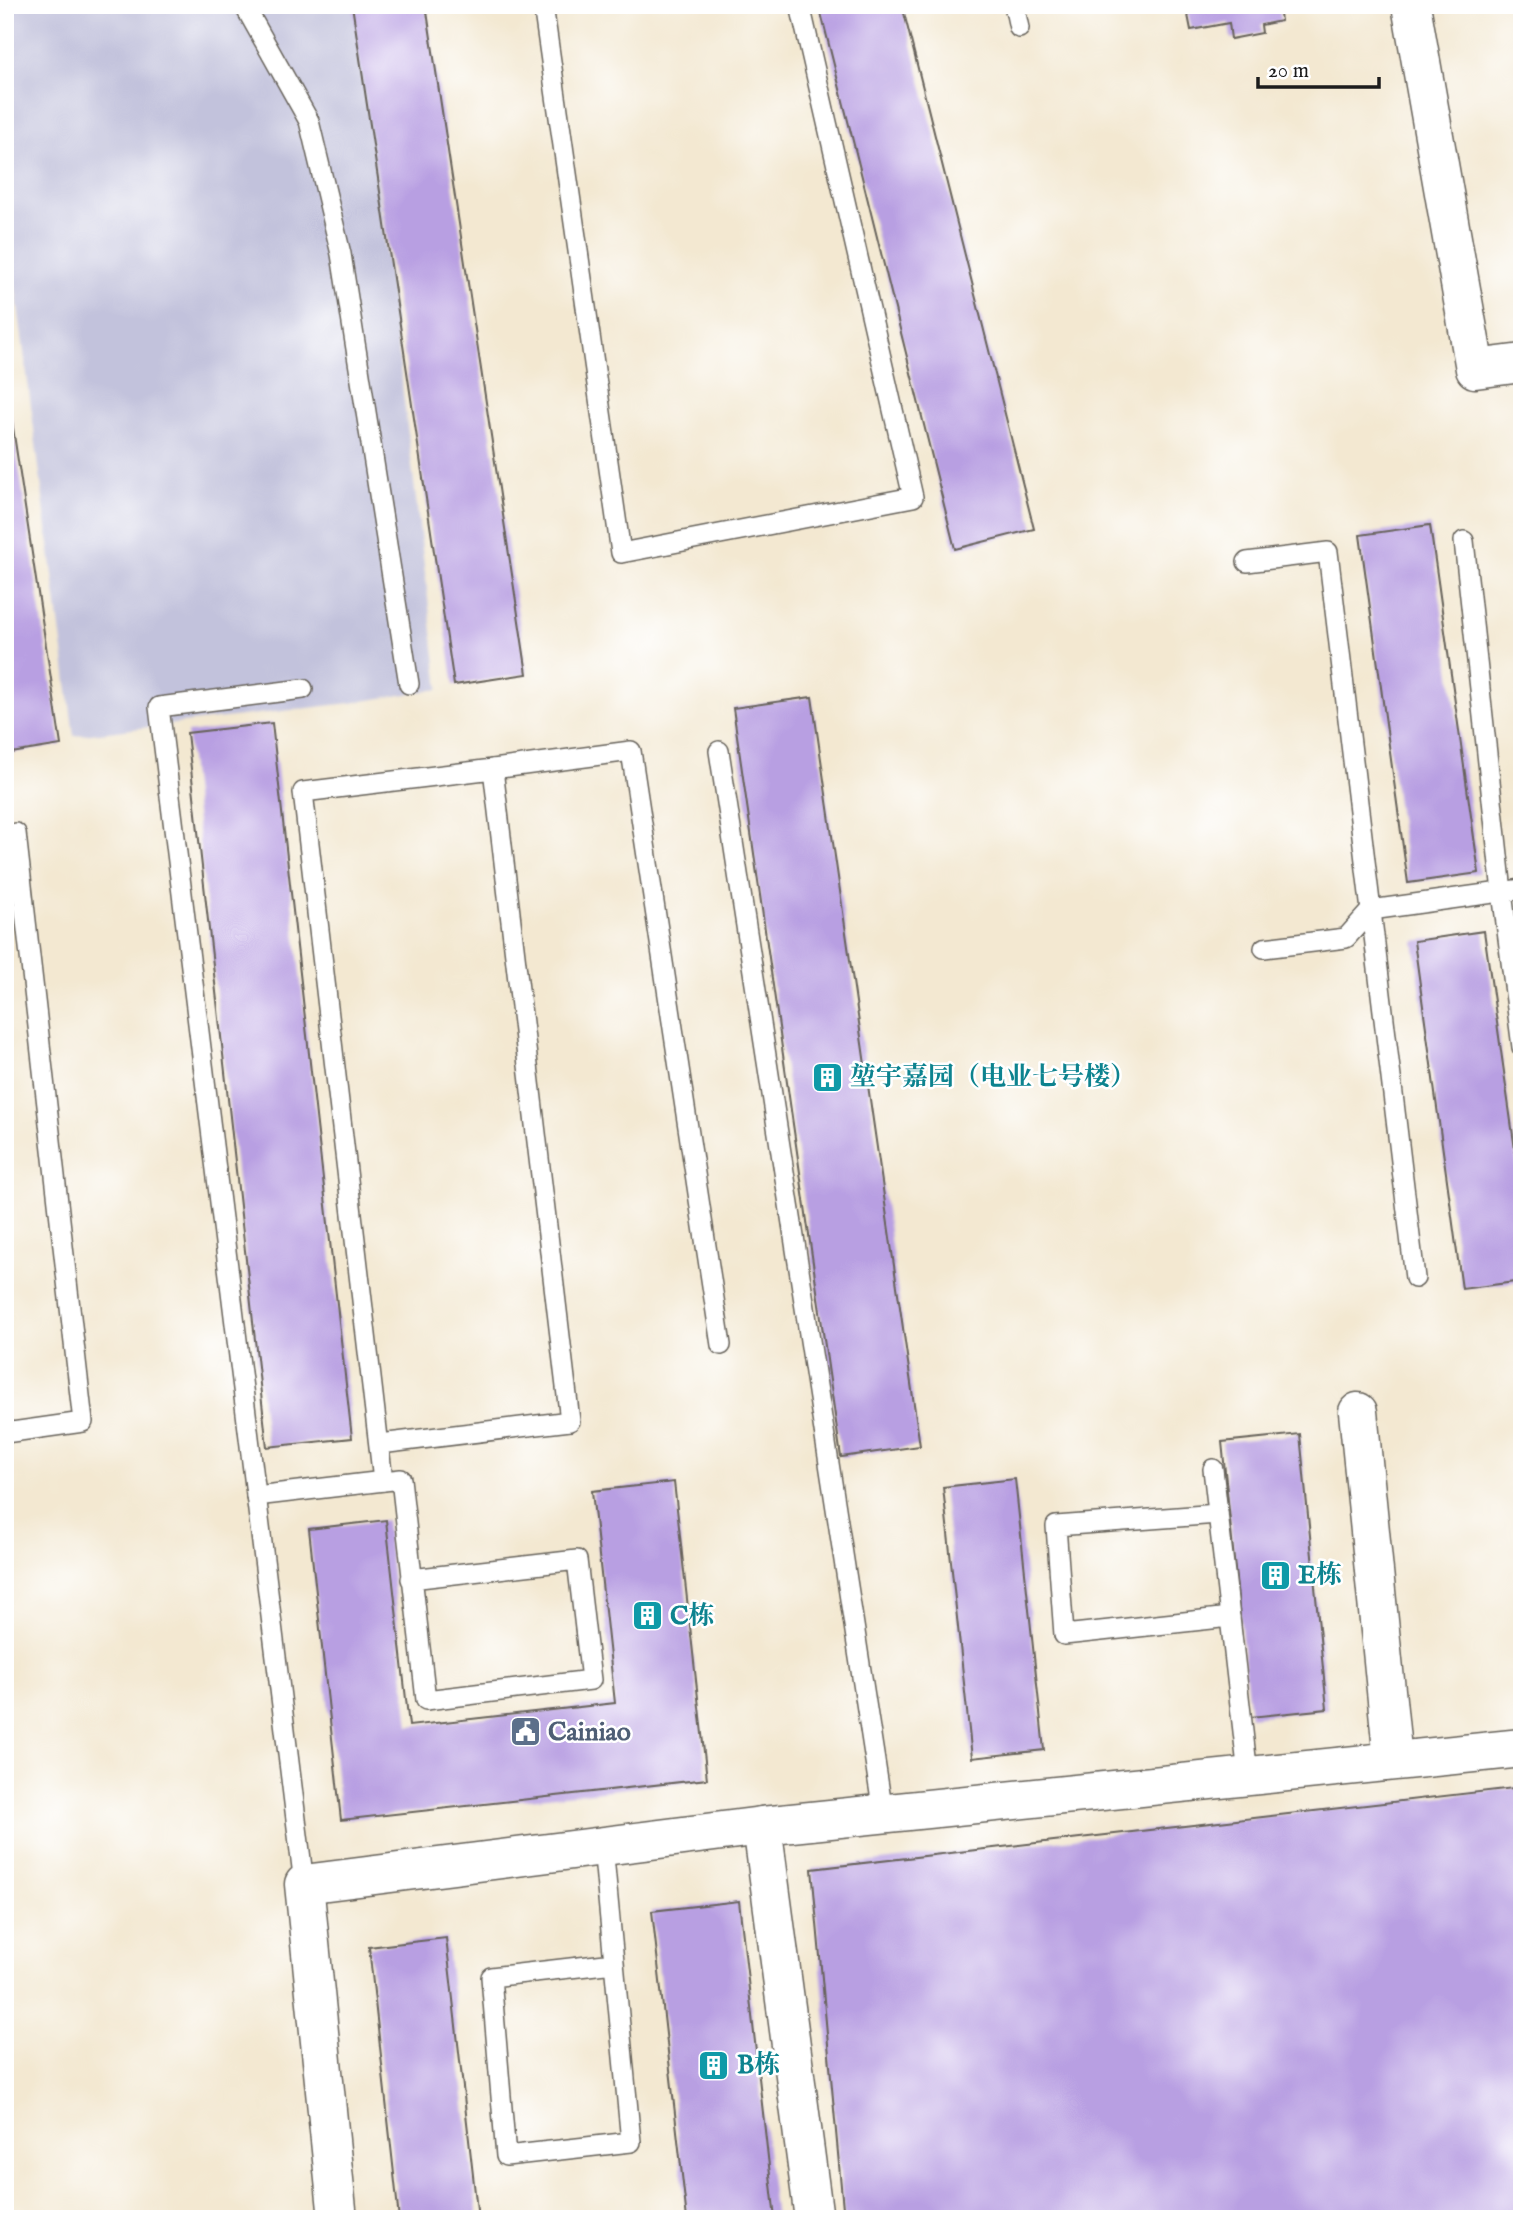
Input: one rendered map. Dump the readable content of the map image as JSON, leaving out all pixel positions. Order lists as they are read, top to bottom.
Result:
{
  "places": {
    "building": [
      "堃宇嘉园（电业七号楼）",
      "E栋",
      "C栋",
      "B栋"
    ],
    "public building": ["Cainiao"]
  },
  "scale_bar": "20 m"
}
